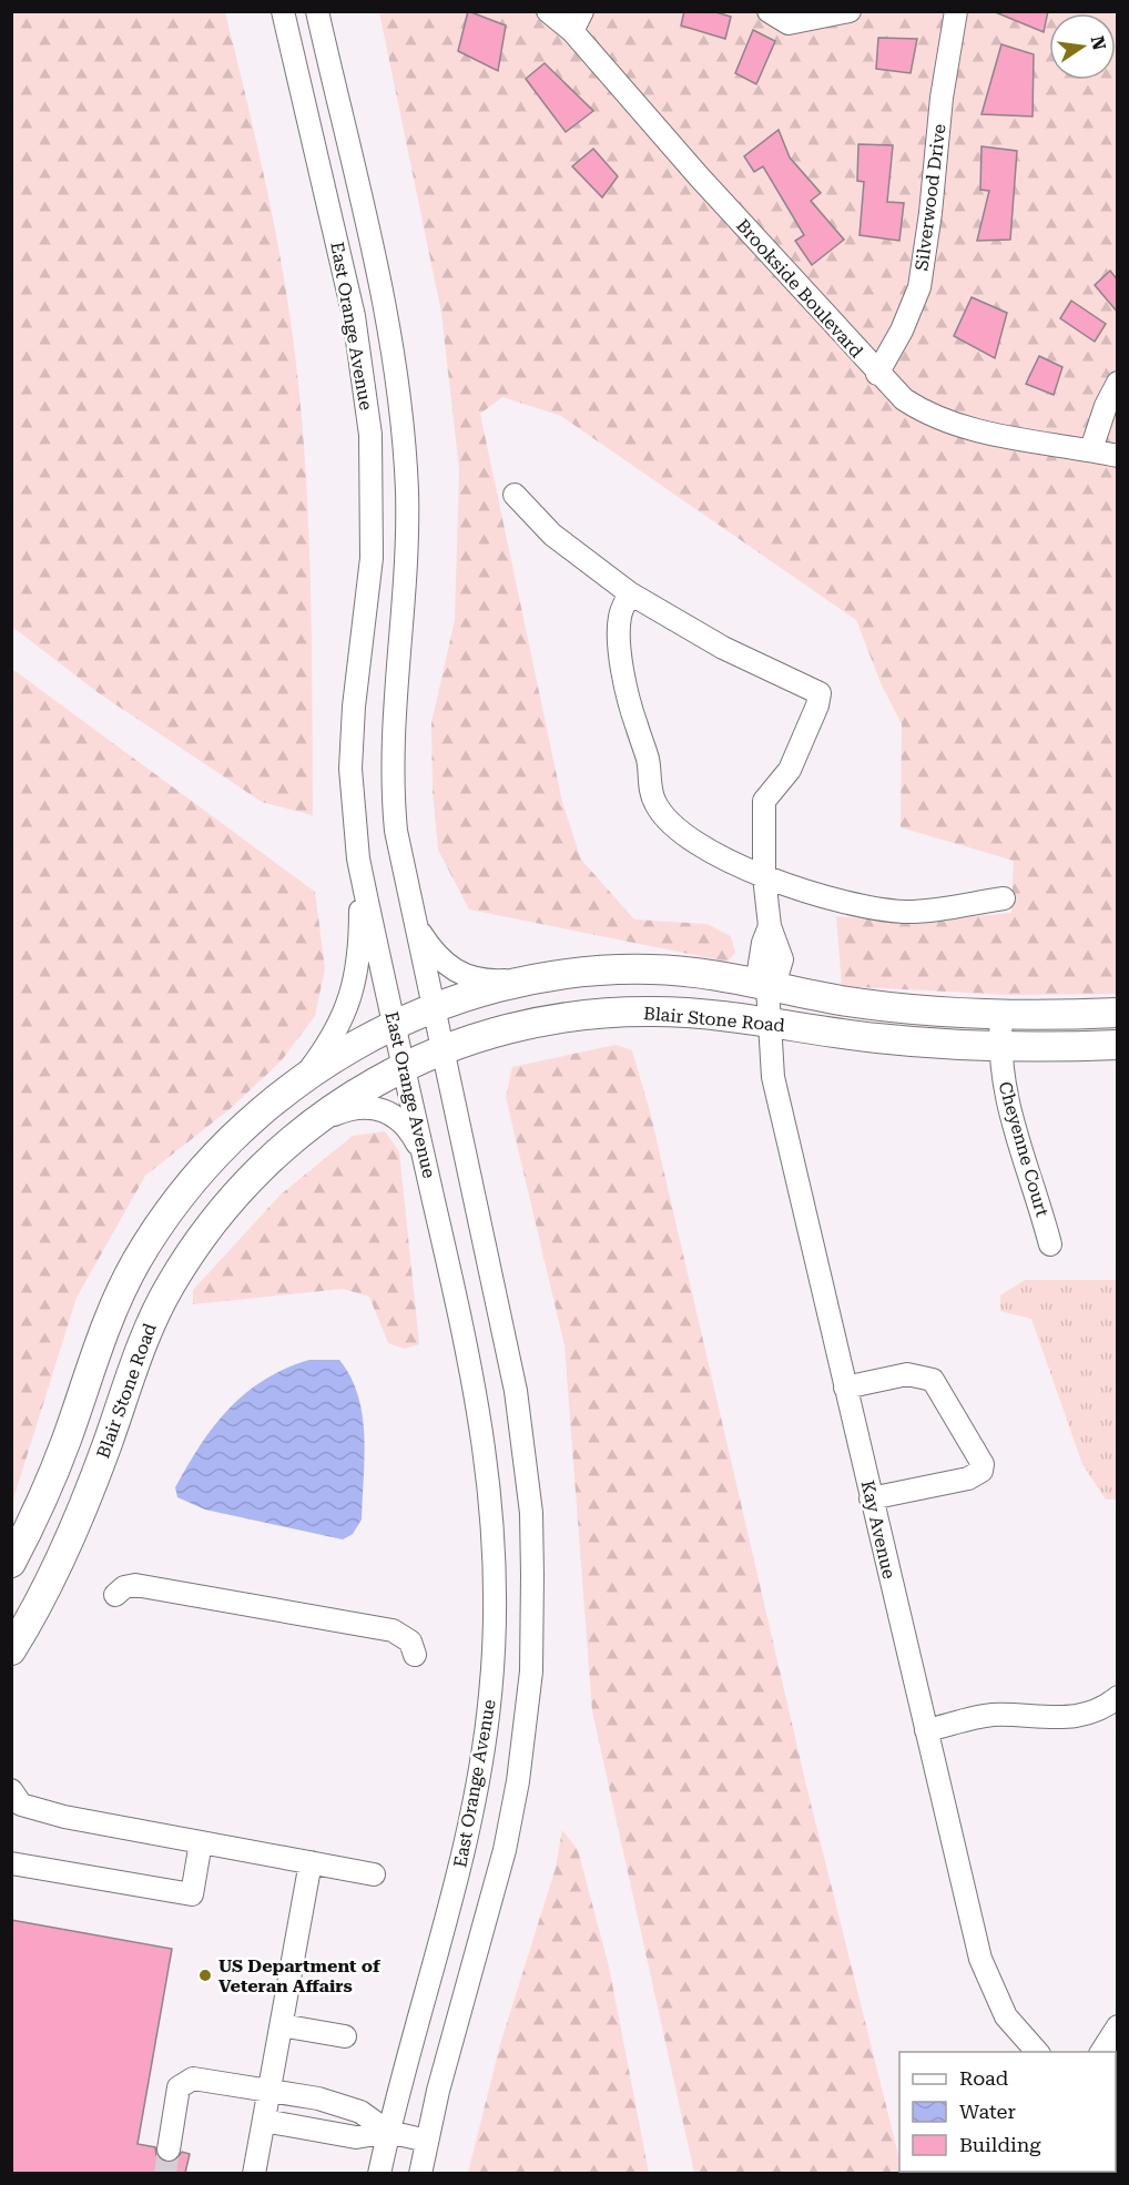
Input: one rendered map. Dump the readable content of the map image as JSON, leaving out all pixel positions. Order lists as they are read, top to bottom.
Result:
{
  "streets": {
    "main road": ["Blair Stone Road"],
    "street": [
      "Silverwood Drive",
      "Brookside Boulevard",
      "East Orange Avenue",
      "Cheyenne Court",
      "Kay Avenue"
    ]
  },
  "crossings": [
    ["Silverwood Drive", "Brookside Boulevard"],
    ["East Orange Avenue", "Blair Stone Road"],
    ["Blair Stone Road", "Cheyenne Court"],
    ["Blair Stone Road", "Kay Avenue"]
  ],
  "places": ["US Department of Veteran Affairs"],
  "legend": ["Road", "Water", "Building"],
  "north": "right"
}
